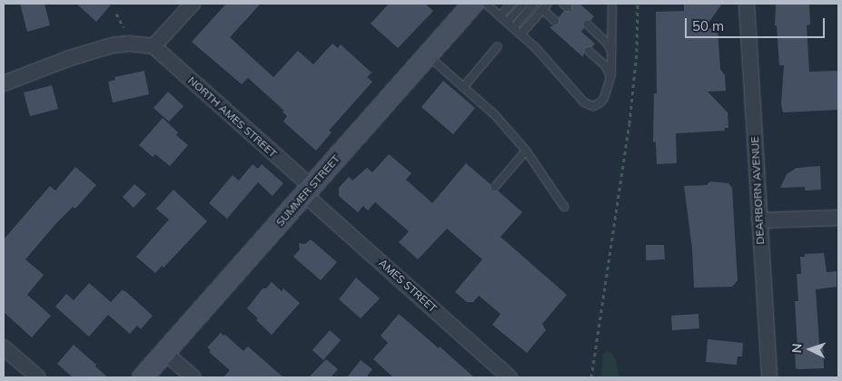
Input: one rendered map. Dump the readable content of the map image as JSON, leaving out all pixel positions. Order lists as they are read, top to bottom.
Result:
{
  "streets": {
    "main road": ["SUMMER STREET"],
    "street": ["NORTH AMES STREET", "DEARBORN AVENUE", "AMES STREET"]
  },
  "crossings": [
    ["NORTH AMES STREET", "SUMMER STREET"],
    ["NORTH AMES STREET", "AMES STREET"],
    ["SUMMER STREET", "AMES STREET"]
  ],
  "scale_bar": "50 m",
  "north": "left"
}
